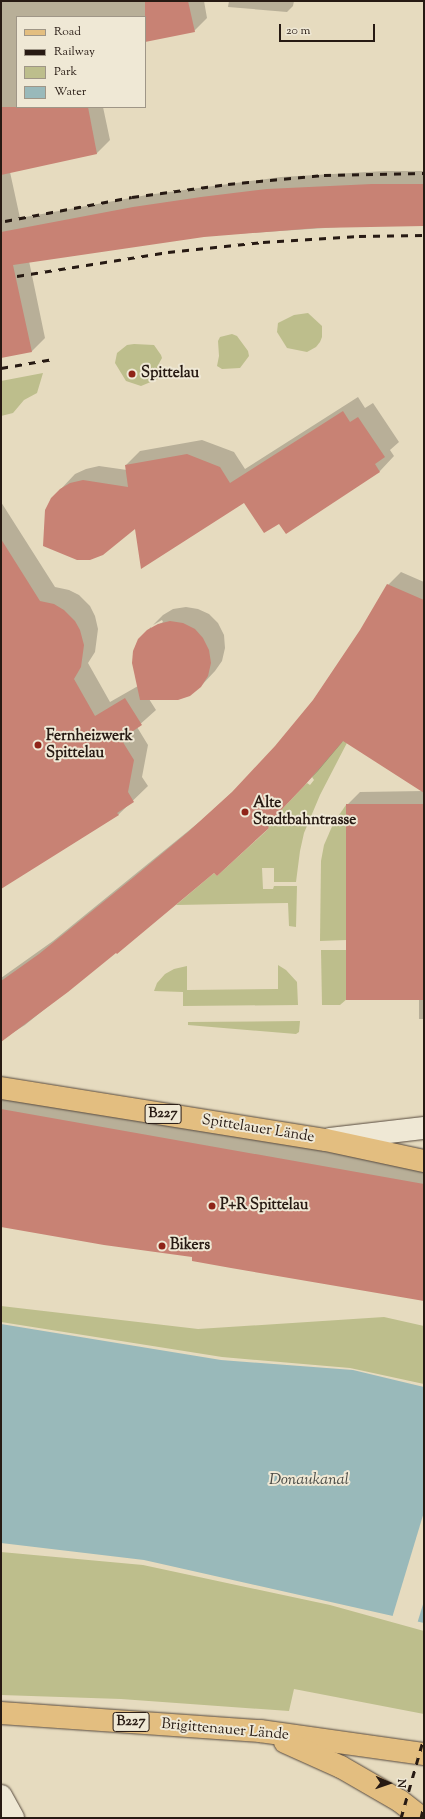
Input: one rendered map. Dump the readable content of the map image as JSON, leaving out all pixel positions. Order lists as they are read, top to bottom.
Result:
{
  "streets": {
    "main road": ["B227", "Spittelauer Lände", "Brigittenauer Lände"]
  },
  "crossings": [
    ["B227", "Spittelauer Lände"]
  ],
  "water": ["Donaukanal"],
  "places": [
    "Spittelau",
    "Fernheizwerk Spittelau",
    "Alte Stadtbahntrasse",
    "P+R Spittelau",
    "Bikers"
  ],
  "legend": [
    "Road",
    "Railway",
    "Park",
    "Water"
  ],
  "scale_bar": "20 m",
  "north": "right"
}
